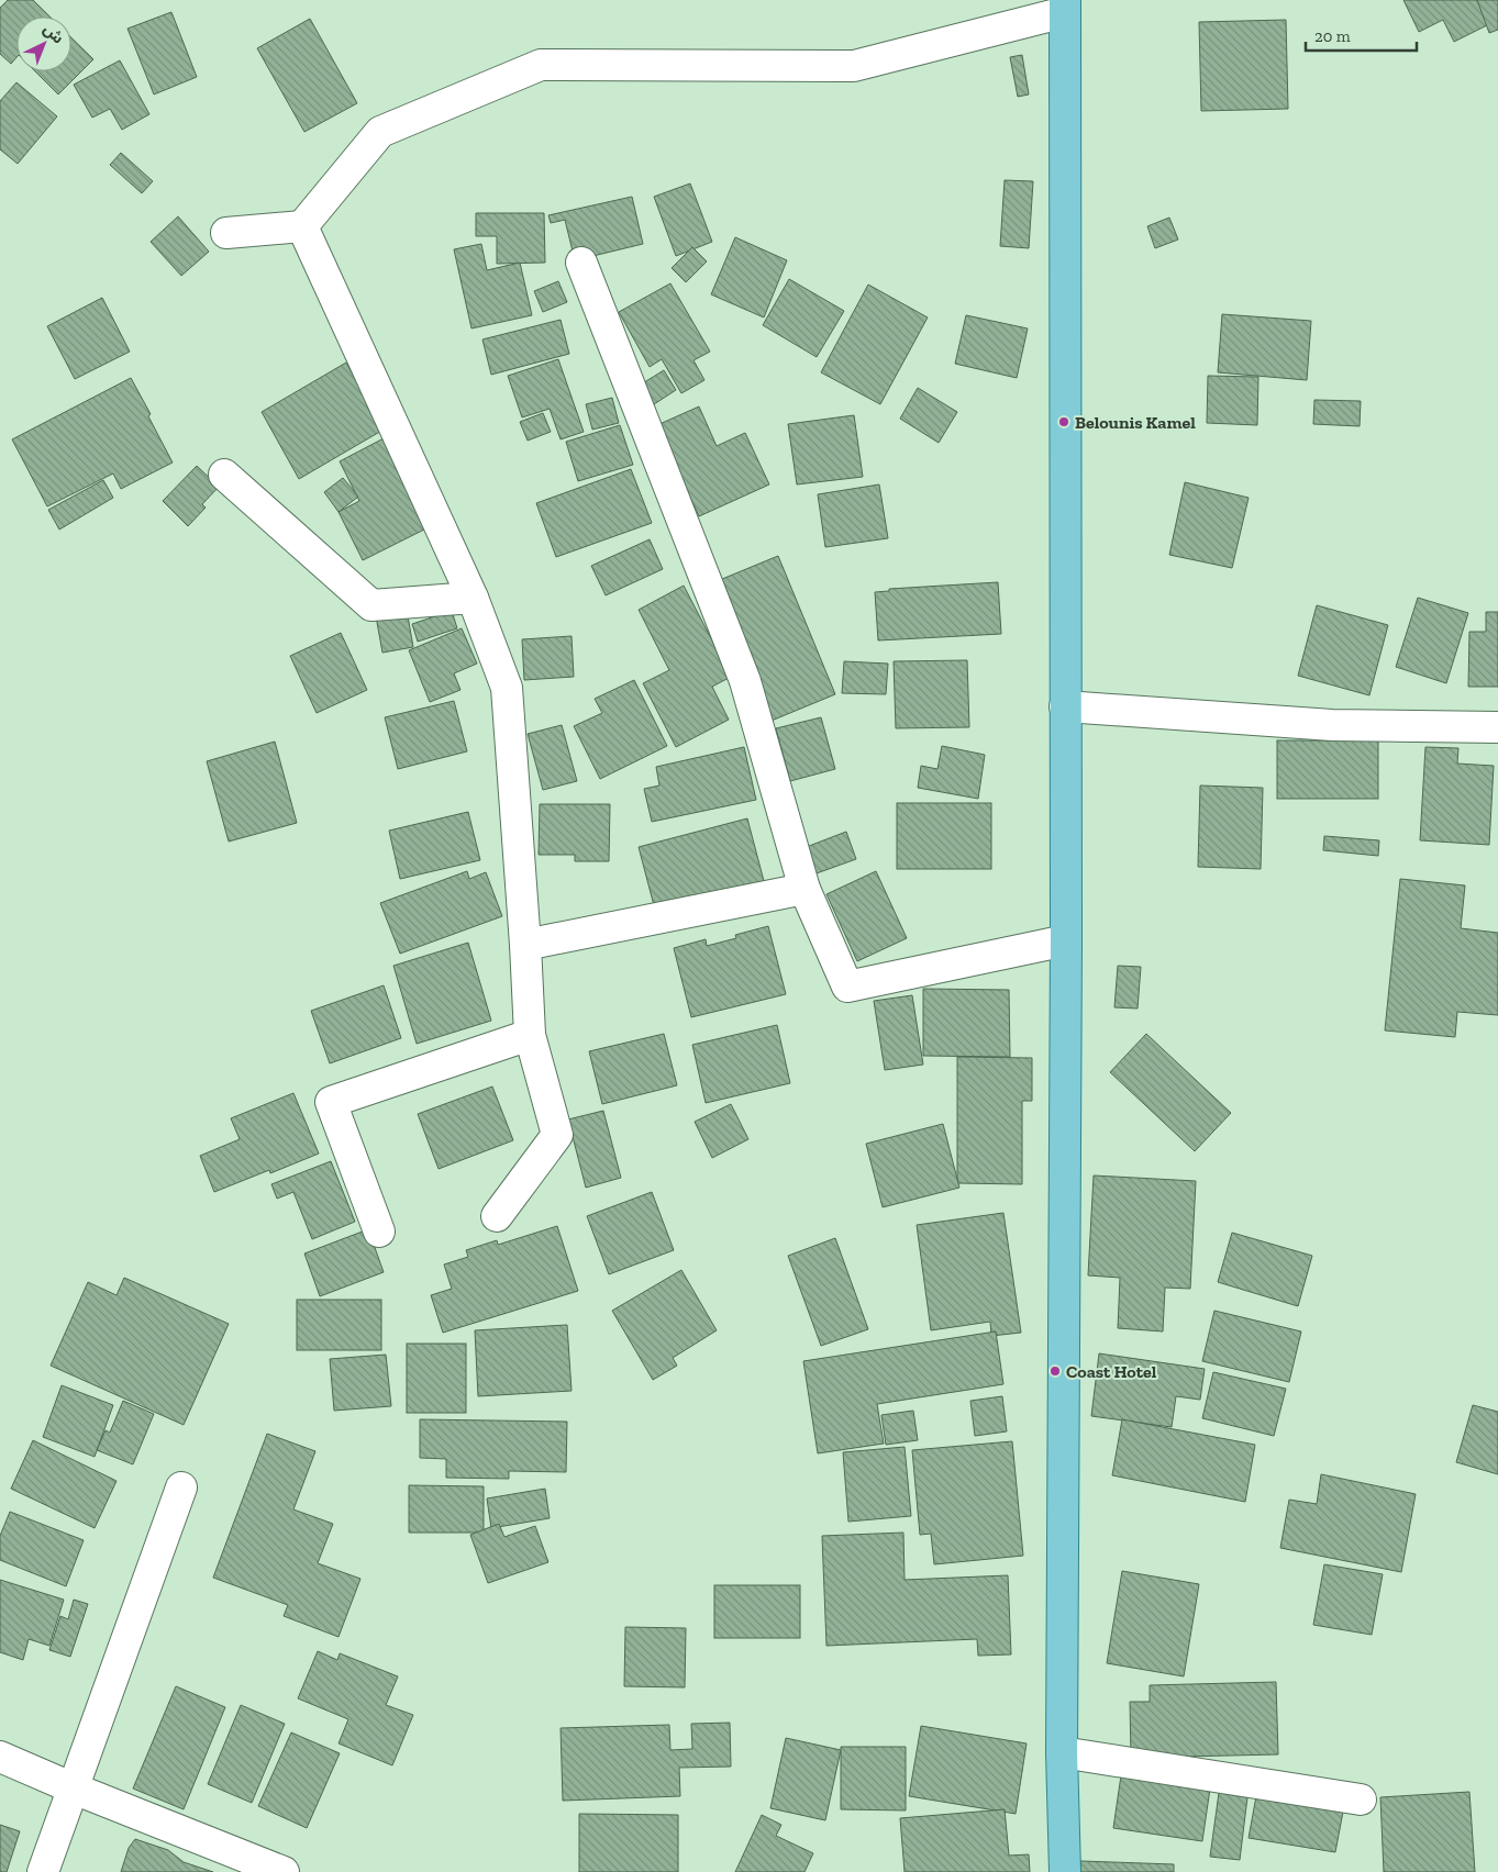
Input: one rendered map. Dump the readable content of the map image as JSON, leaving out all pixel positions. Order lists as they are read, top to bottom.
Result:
{
  "places": ["Belounis Kamel", "Coast Hotel"],
  "scale_bar": "20 m",
  "north": "top right"
}
